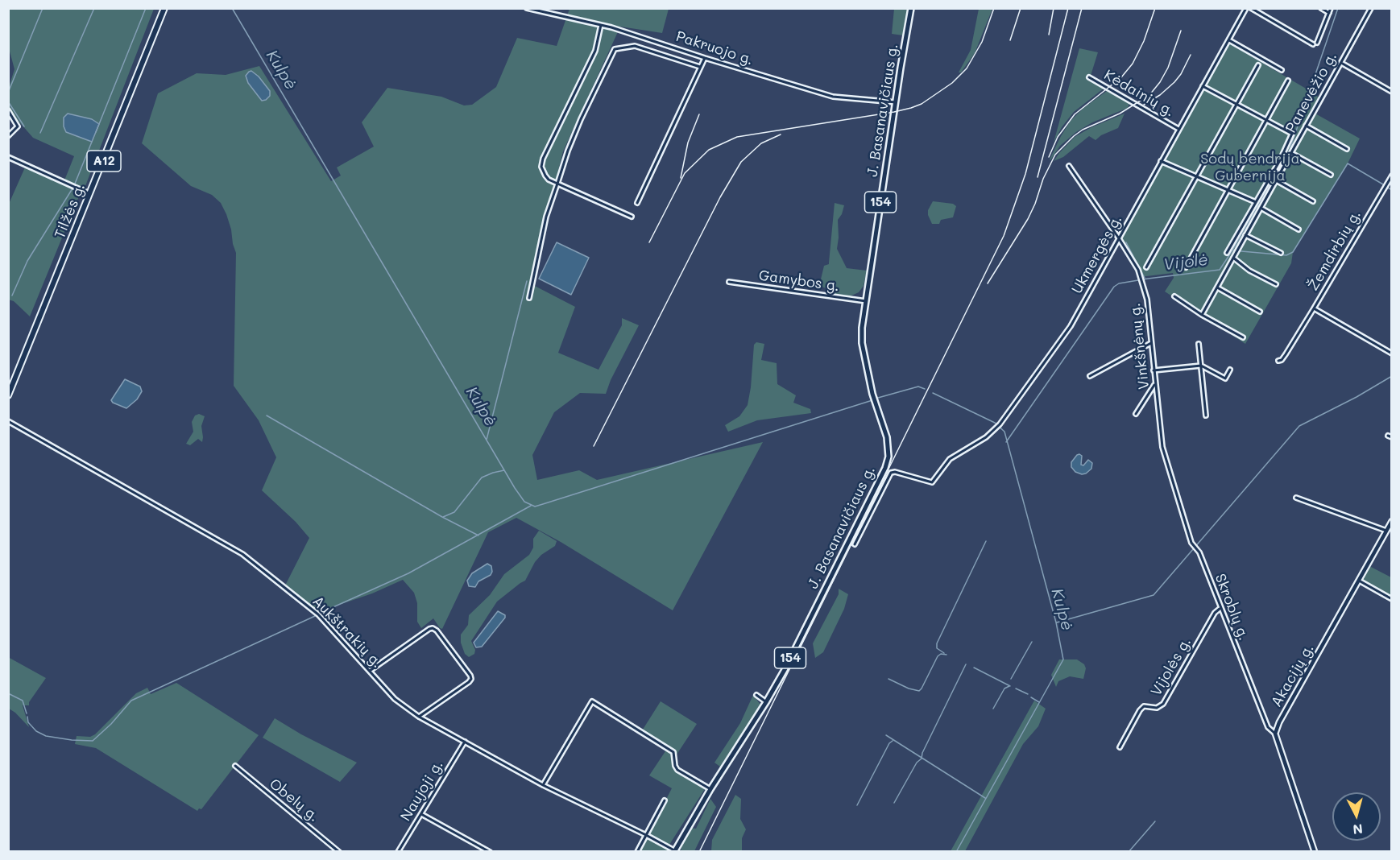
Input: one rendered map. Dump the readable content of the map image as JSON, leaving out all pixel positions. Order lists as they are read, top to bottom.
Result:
{
  "streets": {
    "highway": ["A12", "Tilžės g."],
    "main road": ["J. Basanavičiaus g.", "154"],
    "street": [
      "Pakruojo g.",
      "Panevėžio g.",
      "Kėdainių g.",
      "Žemdirbių g.",
      "Ukmergės g.",
      "Gamybos g.",
      "Vinkšnėnų g.",
      "Skroblų g.",
      "Aukštrakių g.",
      "Vijolės g.",
      "Akacijų g.",
      "Naujoji g.",
      "Obelų g."
    ]
  },
  "crossings": [
    ["Pakruojo g.", "J. Basanavičiaus g."],
    ["Kėdainių g.", "Ukmergės g."],
    ["J. Basanavičiaus g.", "Gamybos g."],
    ["J. Basanavičiaus g.", "Aukštrakių g."],
    ["Ukmergės g.", "Vinkšnėnų g."],
    ["Vinkšnėnų g.", "Skroblų g."],
    ["Skroblų g.", "Vijolės g."],
    ["Skroblų g.", "Akacijų g."],
    ["Aukštrakių g.", "Naujoji g."]
  ],
  "water": ["Kulpė", "Vijolė"],
  "parks": ["Sodų bendrija Gubernija"],
  "north": "bottom"
}
